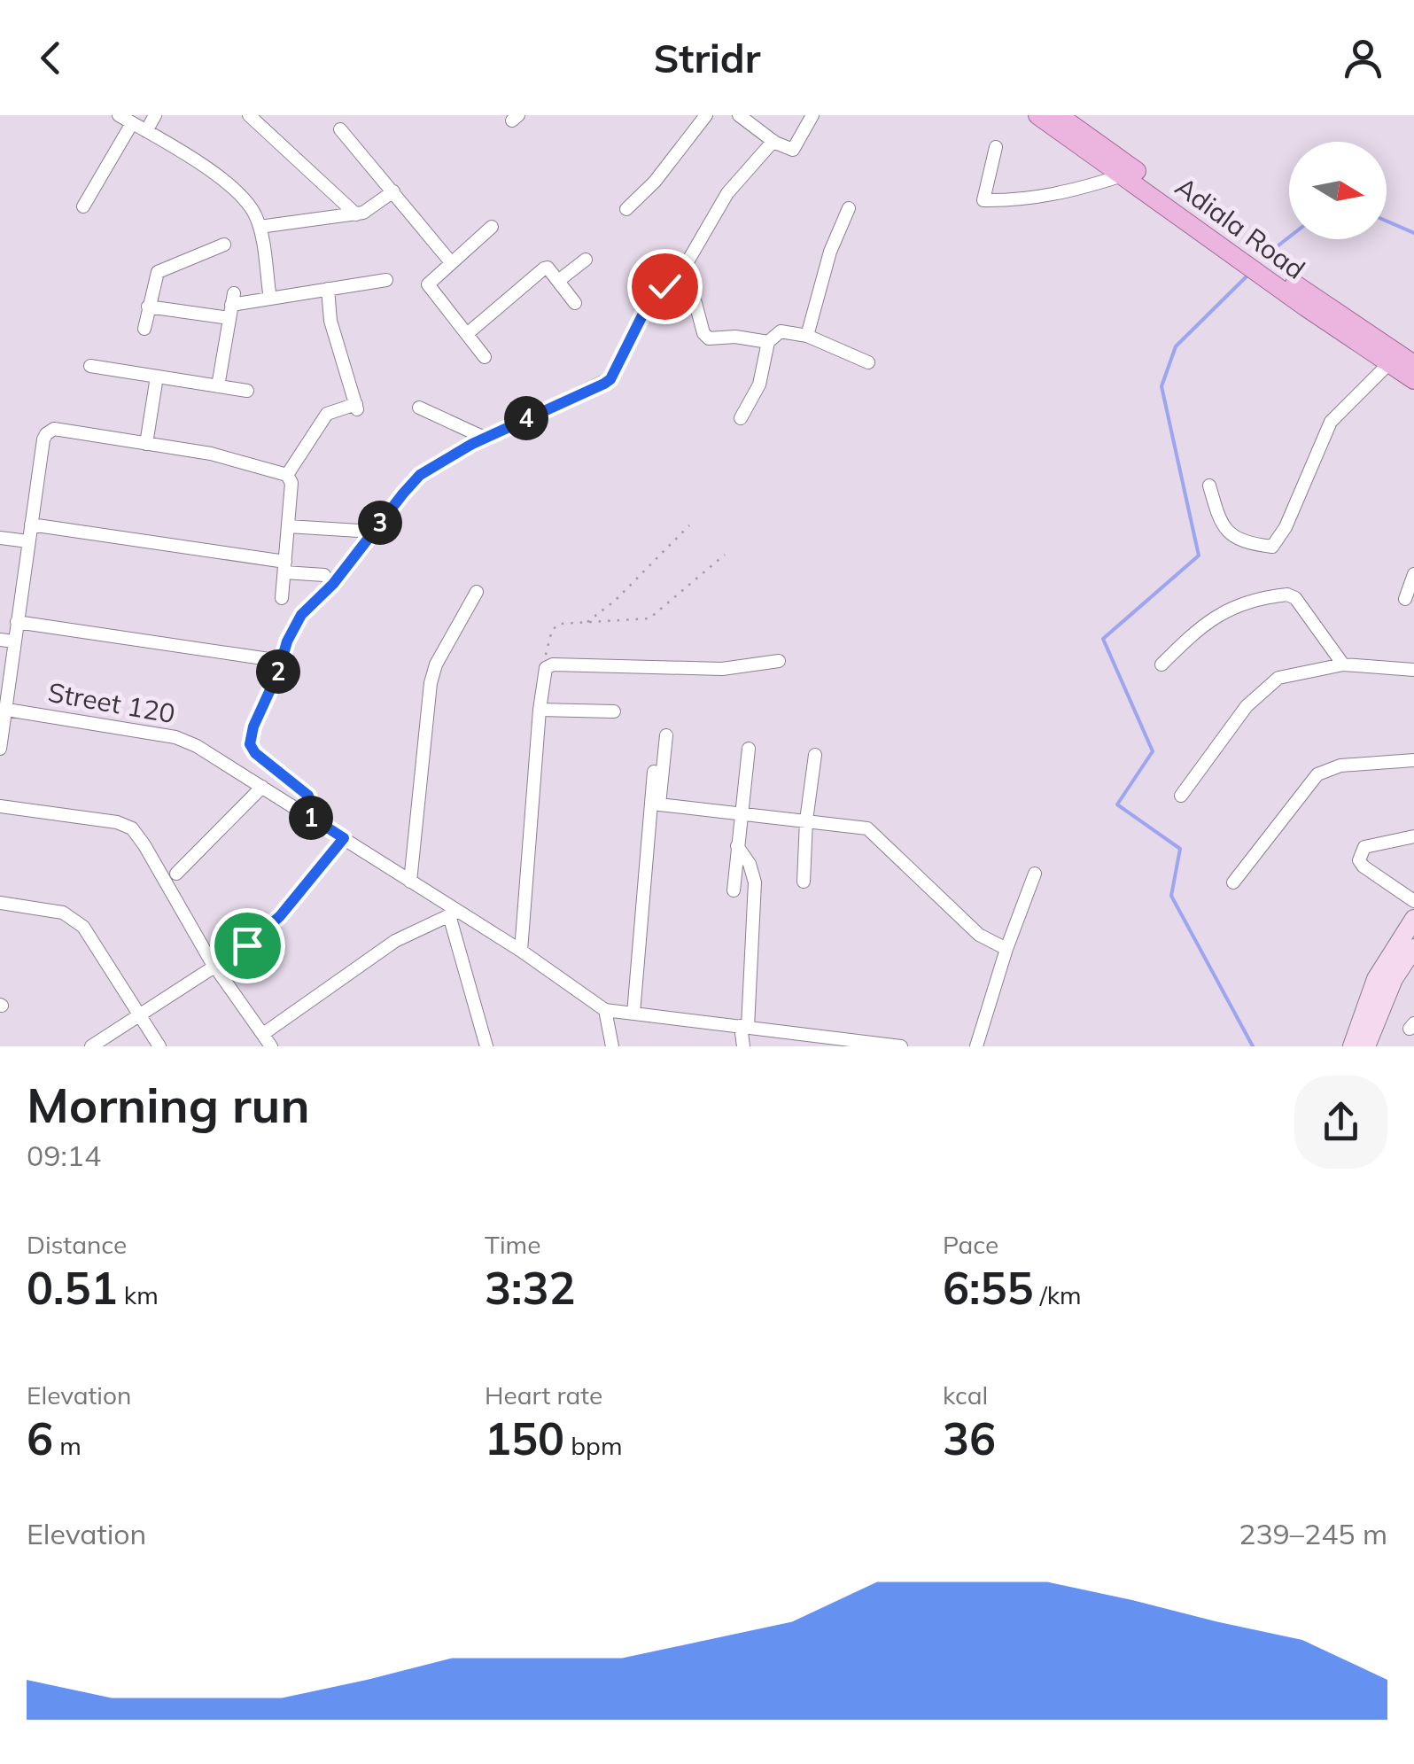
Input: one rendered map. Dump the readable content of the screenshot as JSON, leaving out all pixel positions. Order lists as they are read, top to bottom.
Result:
{
  "streets": {
    "main road": ["Adiala Road"],
    "street": ["Street 120"]
  },
  "north": "right",
  "page": {
    "header": "Stridr",
    "pins": [
      "4",
      "3",
      "2",
      "1"
    ],
    "heading": ["Morning run", "09:14"],
    "stats": [
      ["Distance", "0.51 km"],
      ["Time", "3:32"],
      ["Pace", "6:55 /km"],
      ["Elevation", "6 m"],
      ["Heart rate", "150 bpm"],
      ["kcal", "36"]
    ],
    "chart": ["Elevation", "239–245 m"]
  }
}
